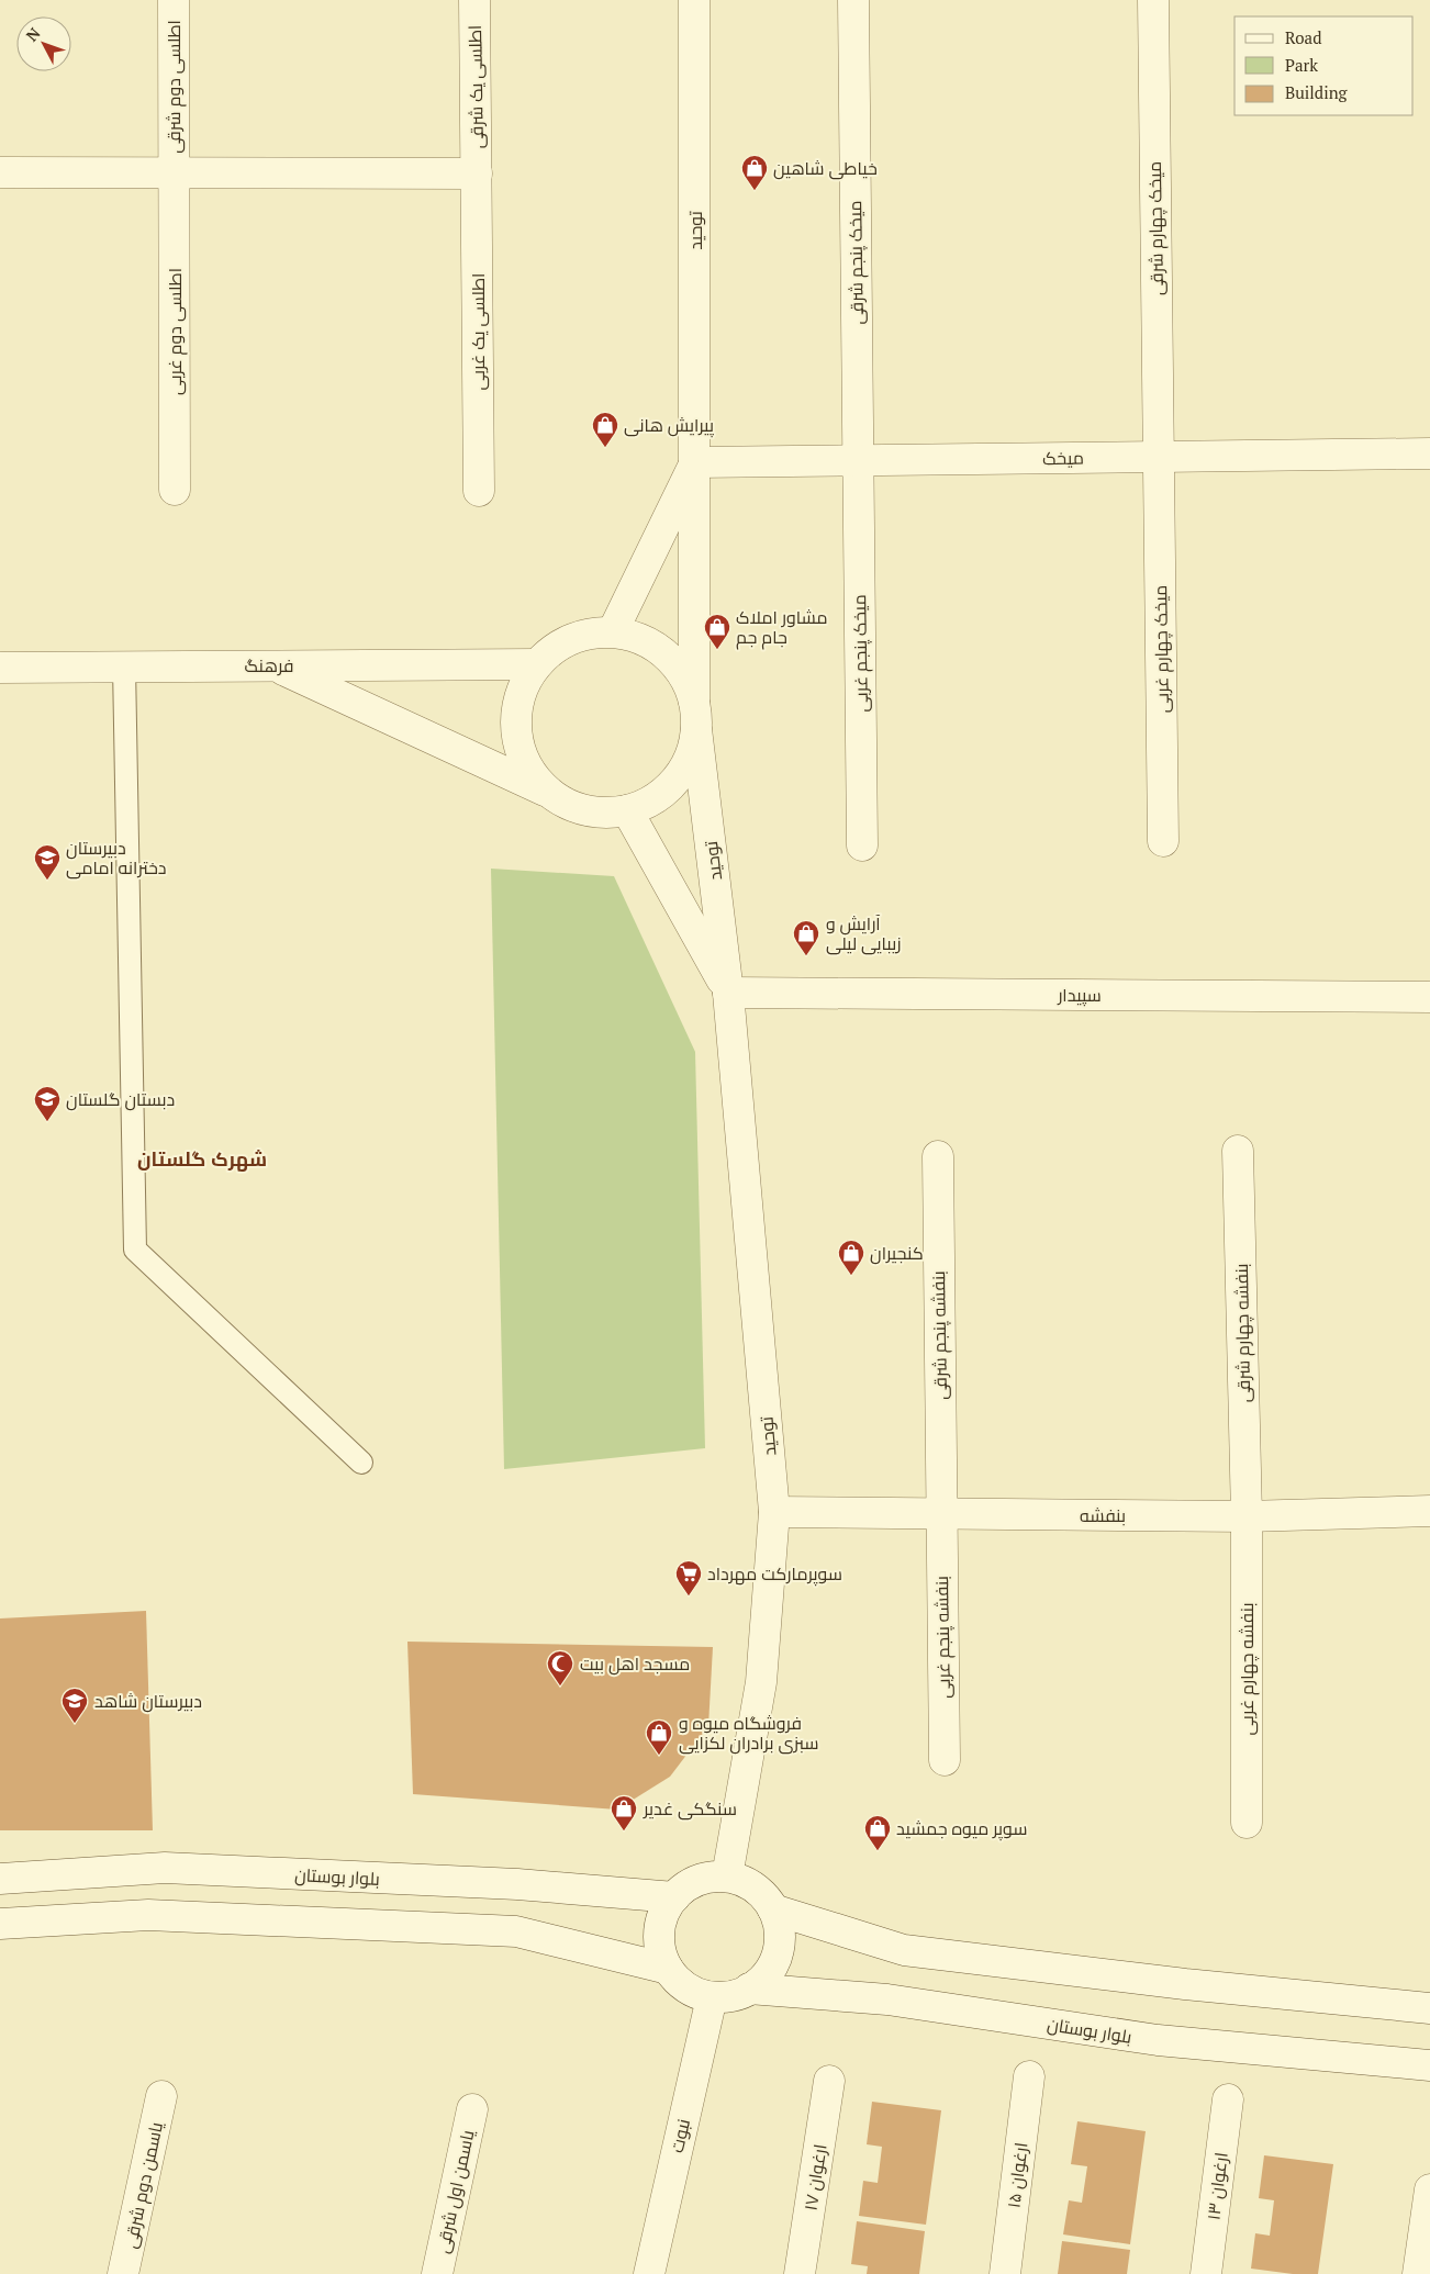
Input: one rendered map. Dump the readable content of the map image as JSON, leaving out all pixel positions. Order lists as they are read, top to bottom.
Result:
{
  "streets": {
    "street": [
      "اطلسی دوم شرقی",
      "اطلسی یک شرقی",
      "میخک چهارم شرقی",
      "توحید",
      "میخک پنجم شرقی",
      "اطلسی دوم غربی",
      "اطلسی یک غربی",
      "میخک",
      "میخک چهارم غربی",
      "میخک پنجم غربی",
      "فرهنگ",
      "سپیدار",
      "بنفشه چهارم شرقی",
      "بنفشه پنجم شرقی",
      "بنفشه",
      "بنفشه پنجم غربی",
      "بنفشه چهارم غربی",
      "بلوار بوستان",
      "نبوت",
      "ارغوان ۱۵",
      "ارغوان ۱۷",
      "یاسمن دوم شرقی",
      "ارغوان ۱۳",
      "یاسمن اول شرقی"
    ]
  },
  "crossings": [
    ["اطلسی دوم شرقی", "اطلسی دوم غربی"],
    ["اطلسی یک شرقی", "اطلسی یک غربی"],
    ["میخک چهارم شرقی", "میخک"],
    ["میخک چهارم شرقی", "میخک چهارم غربی"],
    ["توحید", "میخک"],
    ["توحید", "فرهنگ"],
    ["توحید", "سپیدار"],
    ["توحید", "بنفشه"],
    ["توحید", "بلوار بوستان"],
    ["توحید", "نبوت"],
    ["میخک پنجم شرقی", "میخک"],
    ["میخک پنجم شرقی", "میخک پنجم غربی"],
    ["میخک", "میخک چهارم غربی"],
    ["میخک", "میخک پنجم غربی"],
    ["بنفشه چهارم شرقی", "بنفشه"],
    ["بنفشه چهارم شرقی", "بنفشه چهارم غربی"],
    ["بنفشه پنجم شرقی", "بنفشه"],
    ["بنفشه پنجم شرقی", "بنفشه پنجم غربی"],
    ["بنفشه", "بنفشه پنجم غربی"],
    ["بنفشه", "بنفشه چهارم غربی"],
    ["بلوار بوستان", "نبوت"]
  ],
  "districts": ["شهرک گلستان"],
  "places": {
    "shop": [
      "خیاطی شاهین",
      "پیرایش هانی",
      "مشاور املاک جام جم",
      "آرایش و زیبایی لیلی",
      "کنجیران",
      "فروشگاه میوه و سبزی برادران لکزایی",
      "سنگکی غدیر",
      "سوپر میوه جمشید"
    ],
    "school or university": ["دبیرستان دخترانه امامی", "دبستان گلستان", "دبیرستان شاهد"],
    "supermarket": ["سوپرمارکت مهرداد"],
    "mosque": ["مسجد اهل بیت"]
  },
  "legend": ["Road", "Park", "Building"],
  "north": "top left"
}
